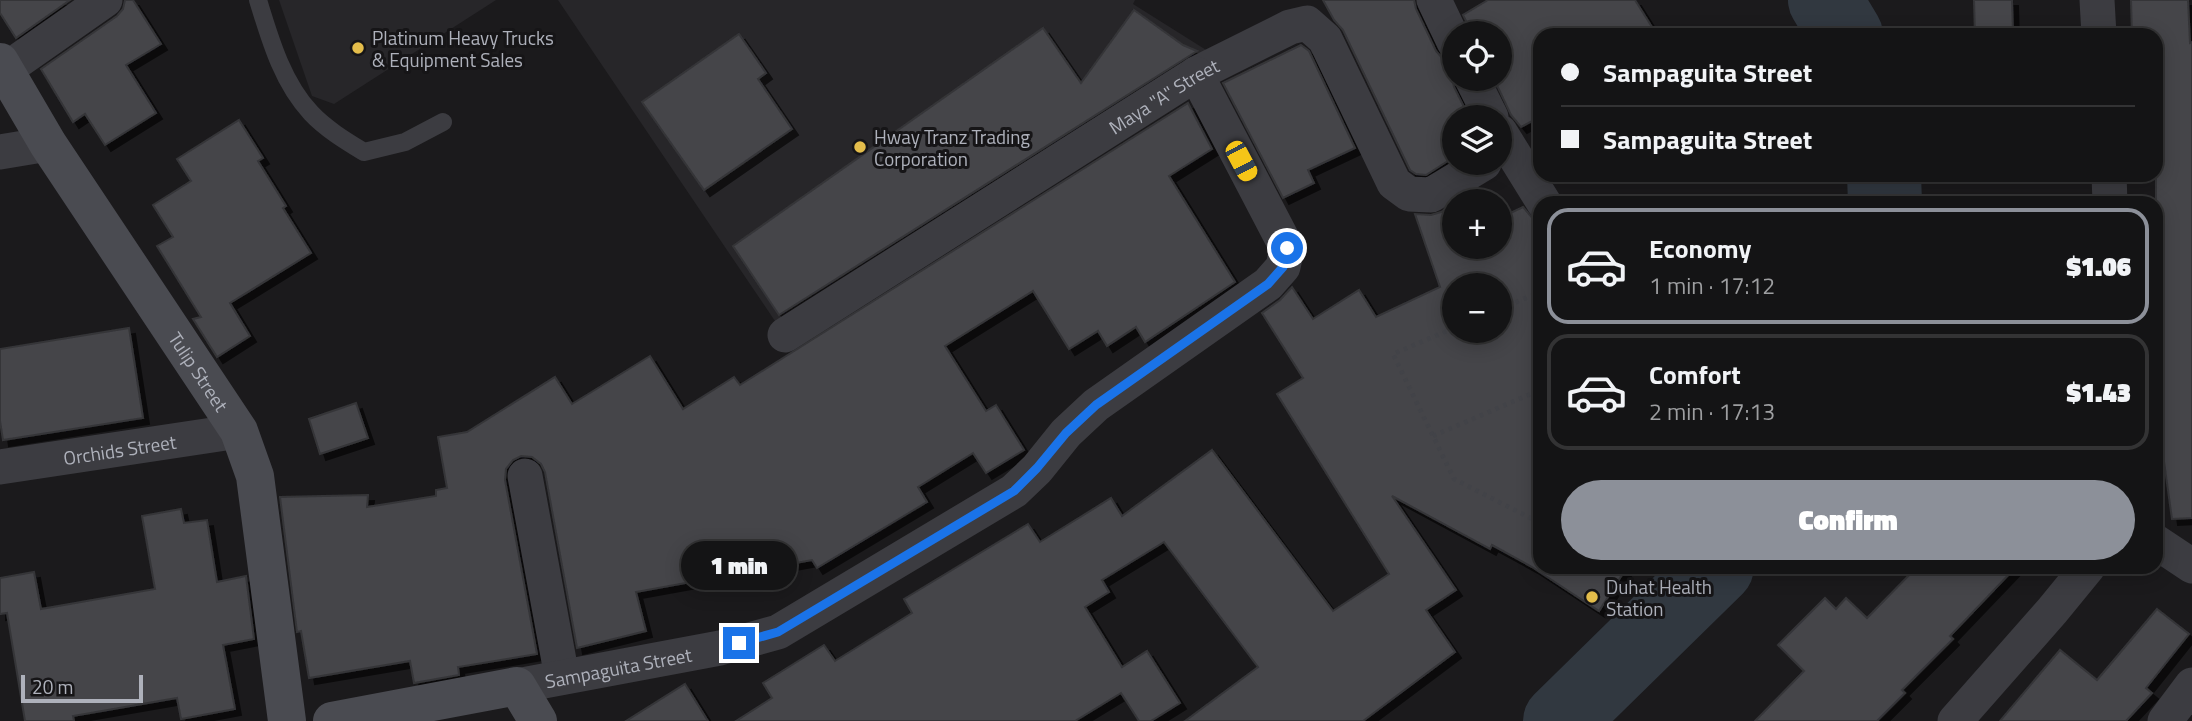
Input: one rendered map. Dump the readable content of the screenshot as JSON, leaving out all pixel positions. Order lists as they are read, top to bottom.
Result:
{
  "streets": {
    "street": [
      "Maya \"A\" Street",
      "Tulip Street",
      "Orchids Street",
      "Sampaguita Street"
    ]
  },
  "crossings": [
    ["Maya \"A\" Street", "Sampaguita Street"],
    ["Tulip Street", "Orchids Street"]
  ],
  "places": ["Platinum Heavy Trucks & Equipment Sales", "Hway Tranz Trading Corporation", "Duhat Health Station"],
  "scale_bar": "20 m",
  "page": {
    "map_buttons": ["+", "−"],
    "banner": ["Sampaguita Street", "Sampaguita Street"],
    "list": [
      {
        "name": "Economy",
        "note": "1 min · 17:12",
        "value": "$1.06"
      },
      {
        "name": "Comfort",
        "note": "2 min · 17:13",
        "value": "$1.43"
      }
    ],
    "buttons": "Confirm",
    "bubble": "1 min",
    "scale": "20 m"
  }
}
